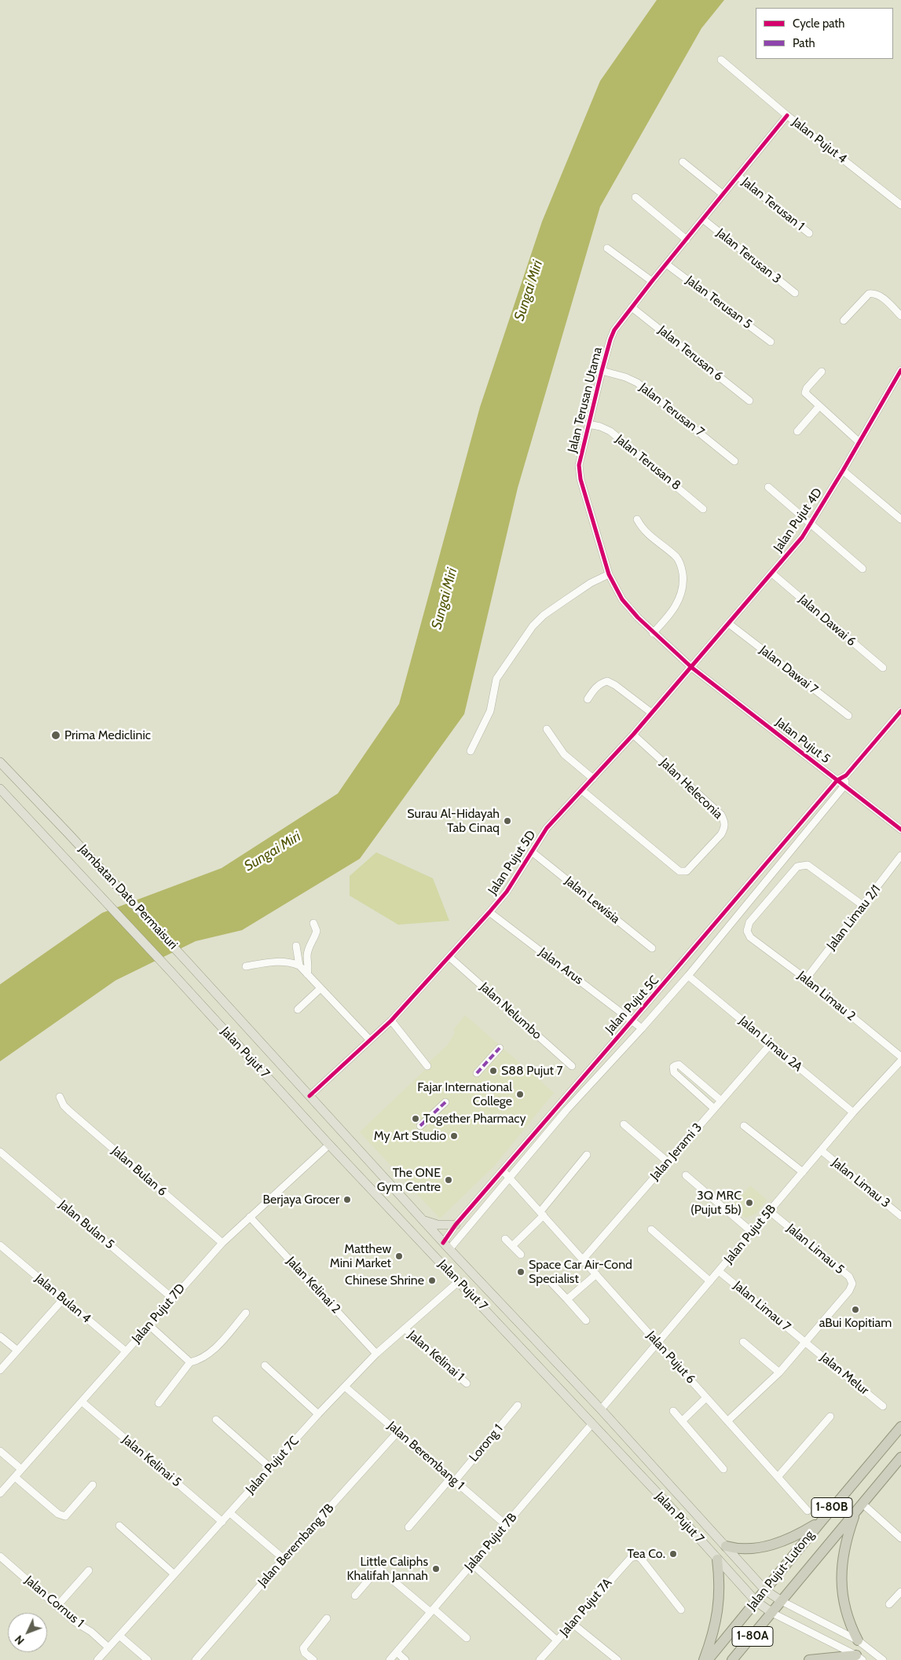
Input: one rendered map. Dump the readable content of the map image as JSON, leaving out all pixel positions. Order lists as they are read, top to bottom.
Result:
{
  "streets": {
    "highway": ["1-80B", "Jalan Pujut-Lutong", "1-80A"],
    "main road": ["Jambatan Dato Permaisuri", "Jalan Pujut 7"],
    "street": [
      "Jalan Pujut 4",
      "Jalan Terusan 1",
      "Jalan Terusan 3",
      "Jalan Terusan 5",
      "Jalan Terusan 6",
      "Jalan Terusan Utama",
      "Jalan Terusan 7",
      "Jalan Terusan 8",
      "Jalan Pujut 4D",
      "Jalan Dawai 6",
      "Jalan Dawai 7",
      "Jalan Pujut 5",
      "Jalan Heleconia",
      "Jalan Pujut 5D",
      "Jalan Lewisia",
      "Jalan Limau 2/1",
      "Jalan Arus",
      "Jalan Limau 2",
      "Jalan Pujut 5C",
      "Jalan Nelumbo",
      "Jalan Limau 2A",
      "Jalan Jerami 3",
      "Jalan Bulan 6",
      "Jalan Limau 3",
      "Jalan Bulan 5",
      "Jalan Pujut 5B",
      "Jalan Limau 5",
      "Jalan Kelinai 2",
      "Jalan Bulan 4",
      "Jalan Limau 7",
      "Jalan Pujut 7D",
      "Jalan Kelinai 1",
      "Jalan Pujut 6",
      "Jalan Melur",
      "Lorong 1",
      "Jalan Berembang 1",
      "Jalan Kelinai 5",
      "Jalan Pujut 7C",
      "Jalan Pujut 7B",
      "Jalan Berembang 7B",
      "Jalan Cornus 1",
      "Jalan Pujut 7A"
    ]
  },
  "crossings": [
    ["Jalan Pujut 4", "Jalan Terusan Utama"],
    ["Jalan Terusan 1", "Jalan Terusan Utama"],
    ["Jalan Terusan 3", "Jalan Terusan Utama"],
    ["Jalan Terusan 5", "Jalan Terusan Utama"],
    ["Jalan Terusan 6", "Jalan Terusan Utama"],
    ["Jalan Terusan Utama", "Jalan Terusan 7"],
    ["Jalan Terusan Utama", "Jalan Terusan 8"],
    ["Jalan Terusan Utama", "Jalan Pujut 4D"],
    ["Jalan Terusan Utama", "Jalan Pujut 5"],
    ["Jalan Terusan Utama", "Jalan Pujut 5D"],
    ["Jalan Pujut 4D", "Jalan Dawai 6"],
    ["Jalan Pujut 4D", "Jalan Dawai 7"],
    ["Jalan Pujut 4D", "Jalan Pujut 5"],
    ["Jalan Pujut 4D", "Jalan Pujut 5D"],
    ["Jalan Pujut 5", "Jalan Pujut 5D"],
    ["Jalan Pujut 5", "Jalan Pujut 5C"],
    ["Jalan Heleconia", "Jalan Pujut 5D"],
    ["Jalan Pujut 5D", "Jalan Lewisia"],
    ["Jalan Pujut 5D", "Jalan Arus"],
    ["Jalan Pujut 5D", "Jalan Nelumbo"],
    ["Jalan Pujut 5D", "Jalan Pujut 7"],
    ["Jambatan Dato Permaisuri", "Jalan Pujut 7"],
    ["Jalan Limau 2/1", "Jalan Limau 2"],
    ["Jalan Arus", "Jalan Pujut 5C"],
    ["Jalan Pujut 5C", "Jalan Limau 2A"],
    ["Jalan Pujut 5C", "Jalan Pujut 7"],
    ["Jalan Pujut 5C", "Jalan Pujut 6"],
    ["Jalan Limau 2A", "Jalan Jerami 3"],
    ["Jalan Limau 2A", "Jalan Pujut 5B"],
    ["Jalan Pujut 7", "Jalan Pujut 5B"],
    ["Jalan Pujut 7", "Jalan Pujut 7D"],
    ["Jalan Pujut 7", "Jalan Pujut 7C"],
    ["Jalan Pujut 7", "Jalan Pujut 7B"],
    ["Jalan Pujut 7", "Jalan Pujut-Lutong"],
    ["Jalan Jerami 3", "Jalan Pujut 6"],
    ["Jalan Bulan 6", "Jalan Pujut 7D"],
    ["Jalan Limau 3", "Jalan Pujut 5B"],
    ["Jalan Bulan 5", "Jalan Pujut 7D"],
    ["Jalan Pujut 5B", "Jalan Limau 5"],
    ["Jalan Pujut 5B", "Jalan Limau 7"],
    ["Jalan Pujut 5B", "Jalan Pujut 6"],
    ["Jalan Limau 5", "Jalan Limau 7"],
    ["Jalan Limau 5", "Jalan Melur"],
    ["Jalan Kelinai 2", "Jalan Pujut 7D"],
    ["Jalan Kelinai 2", "Jalan Pujut 7C"],
    ["Jalan Bulan 4", "Jalan Pujut 7D"],
    ["Jalan Limau 7", "Jalan Melur"],
    ["Jalan Pujut 7D", "Jalan Kelinai 5"],
    ["Jalan Kelinai 1", "Jalan Pujut 7C"],
    ["Lorong 1", "Jalan Berembang 1"],
    ["Jalan Berembang 1", "Jalan Pujut 7C"],
    ["Jalan Berembang 1", "Jalan Pujut 7B"],
    ["Jalan Berembang 1", "Jalan Berembang 7B"],
    ["Jalan Kelinai 5", "Jalan Pujut 7C"],
    ["Jalan Pujut 7C", "Jalan Cornus 1"]
  ],
  "water": ["Sungai Miri"],
  "places": [
    "Prima Mediclinic",
    "Surau Al-Hidayah Tab Cinaq",
    "S88 Pujut 7",
    "Fajar International College",
    "Together Pharmacy",
    "My Art Studio",
    "The ONE Gym Centre",
    "Berjaya Grocer",
    "3Q MRC (Pujut 5b)",
    "Matthew Mini Market",
    "Space Car Air-Cond Specialist",
    "Chinese Shrine",
    "aBui Kopitiam",
    "Tea Co.",
    "Little Caliphs Khalifah Jannah"
  ],
  "legend": ["Cycle path", "Path"],
  "north": "bottom left"
}
